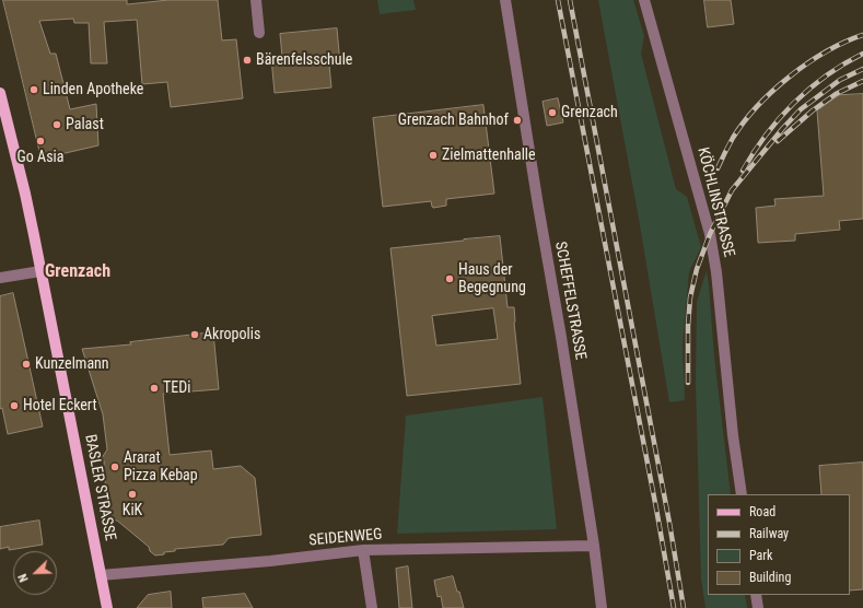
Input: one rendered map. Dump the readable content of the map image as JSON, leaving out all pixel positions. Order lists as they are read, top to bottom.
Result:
{
  "streets": {
    "main road": ["BASLER STRASSE"],
    "street": ["KÖCHLINSTRASSE", "SCHEFFELSTRASSE", "SEIDENWEG"]
  },
  "crossings": [
    ["SCHEFFELSTRASSE", "SEIDENWEG"],
    ["BASLER STRASSE", "SEIDENWEG"]
  ],
  "districts": ["Grenzach"],
  "places": [
    "Bärenfelsschule",
    "Linden Apotheke",
    "Grenzach",
    "Grenzach Bahnhof",
    "Palast",
    "Go Asia",
    "Zielmattenhalle",
    "Haus der Begegnung",
    "Akropolis",
    "Kunzelmann",
    "TEDi",
    "Hotel Eckert",
    "Ararat Pizza Kebap",
    "KiK"
  ],
  "legend": [
    "Road",
    "Railway",
    "Park",
    "Building"
  ],
  "north": "bottom left"
}
